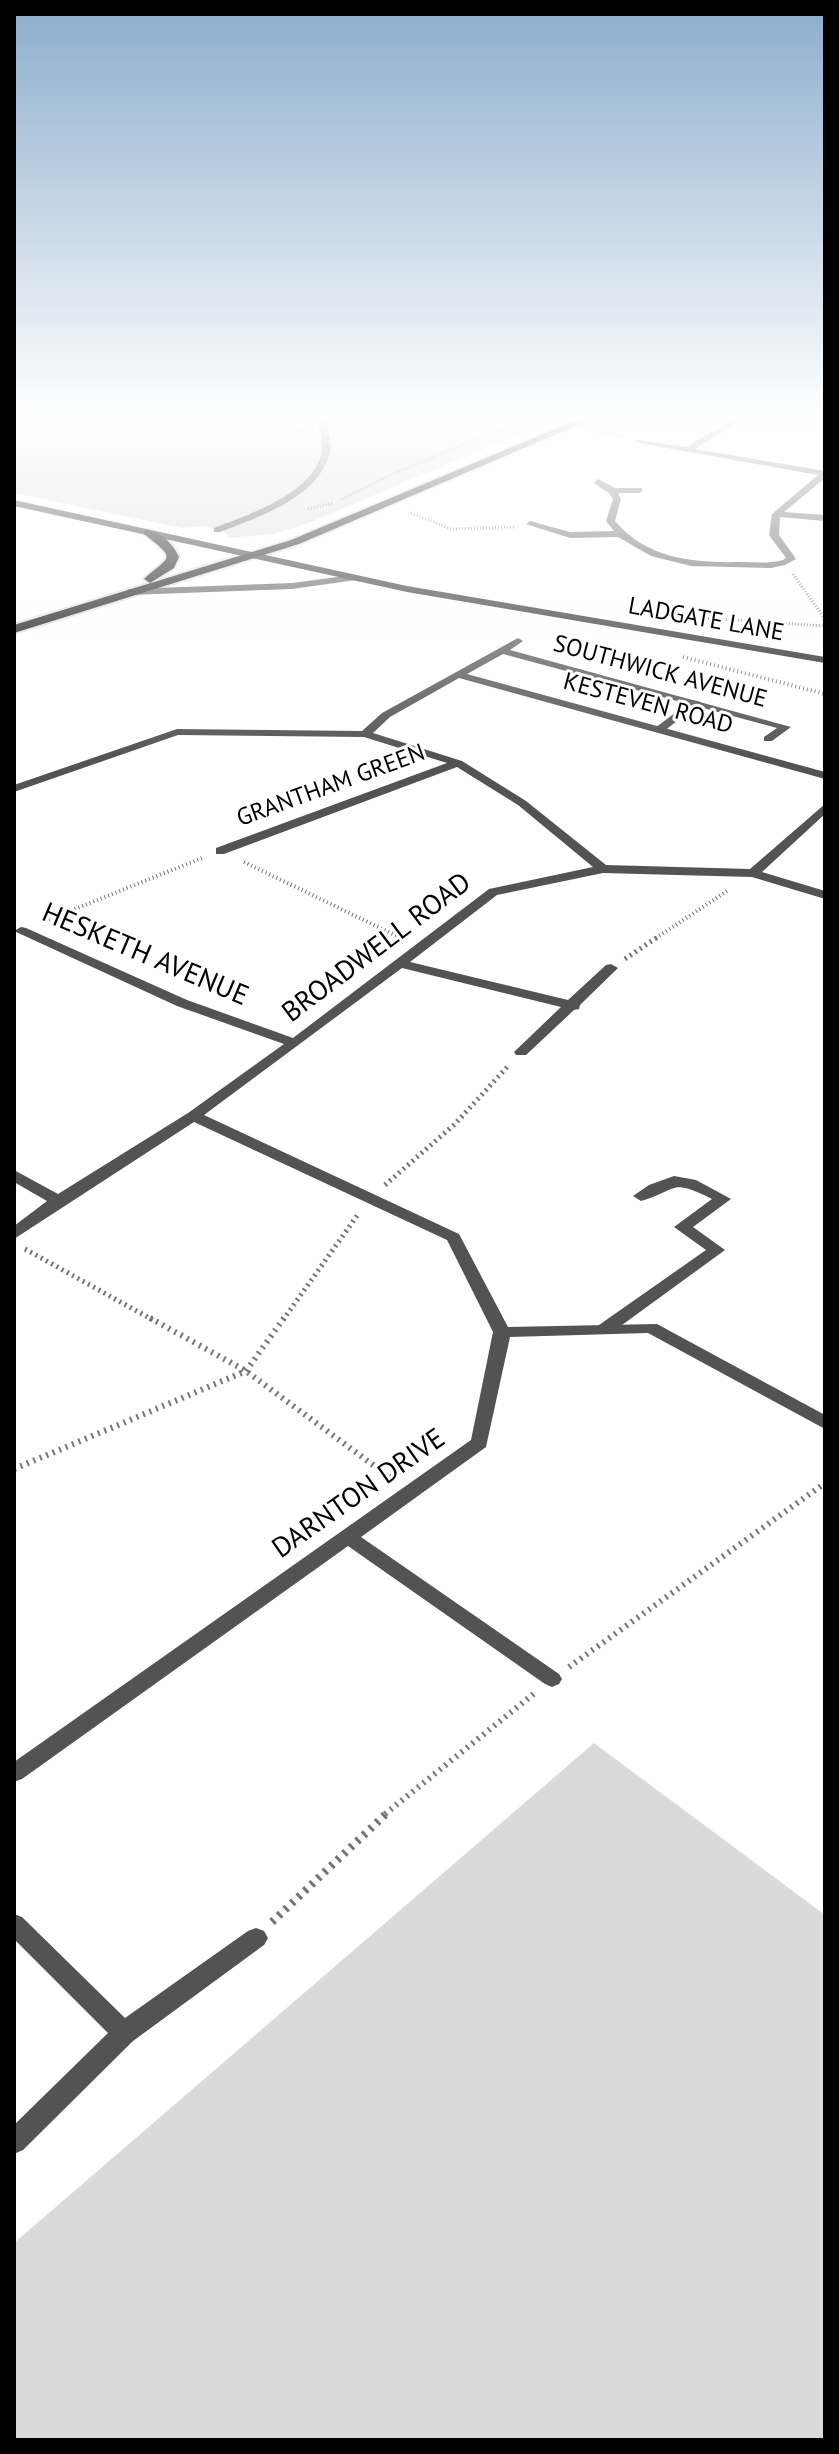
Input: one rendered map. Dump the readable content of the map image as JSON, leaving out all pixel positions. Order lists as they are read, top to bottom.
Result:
{
  "streets": {
    "main road": ["LADGATE LANE"],
    "street": [
      "SOUTHWICK AVENUE",
      "KESTEVEN ROAD",
      "GRANTHAM GREEN",
      "BROADWELL ROAD",
      "HESKETH AVENUE",
      "DARNTON DRIVE"
    ]
  },
  "crossings": [
    ["BROADWELL ROAD", "HESKETH AVENUE"]
  ]
}
